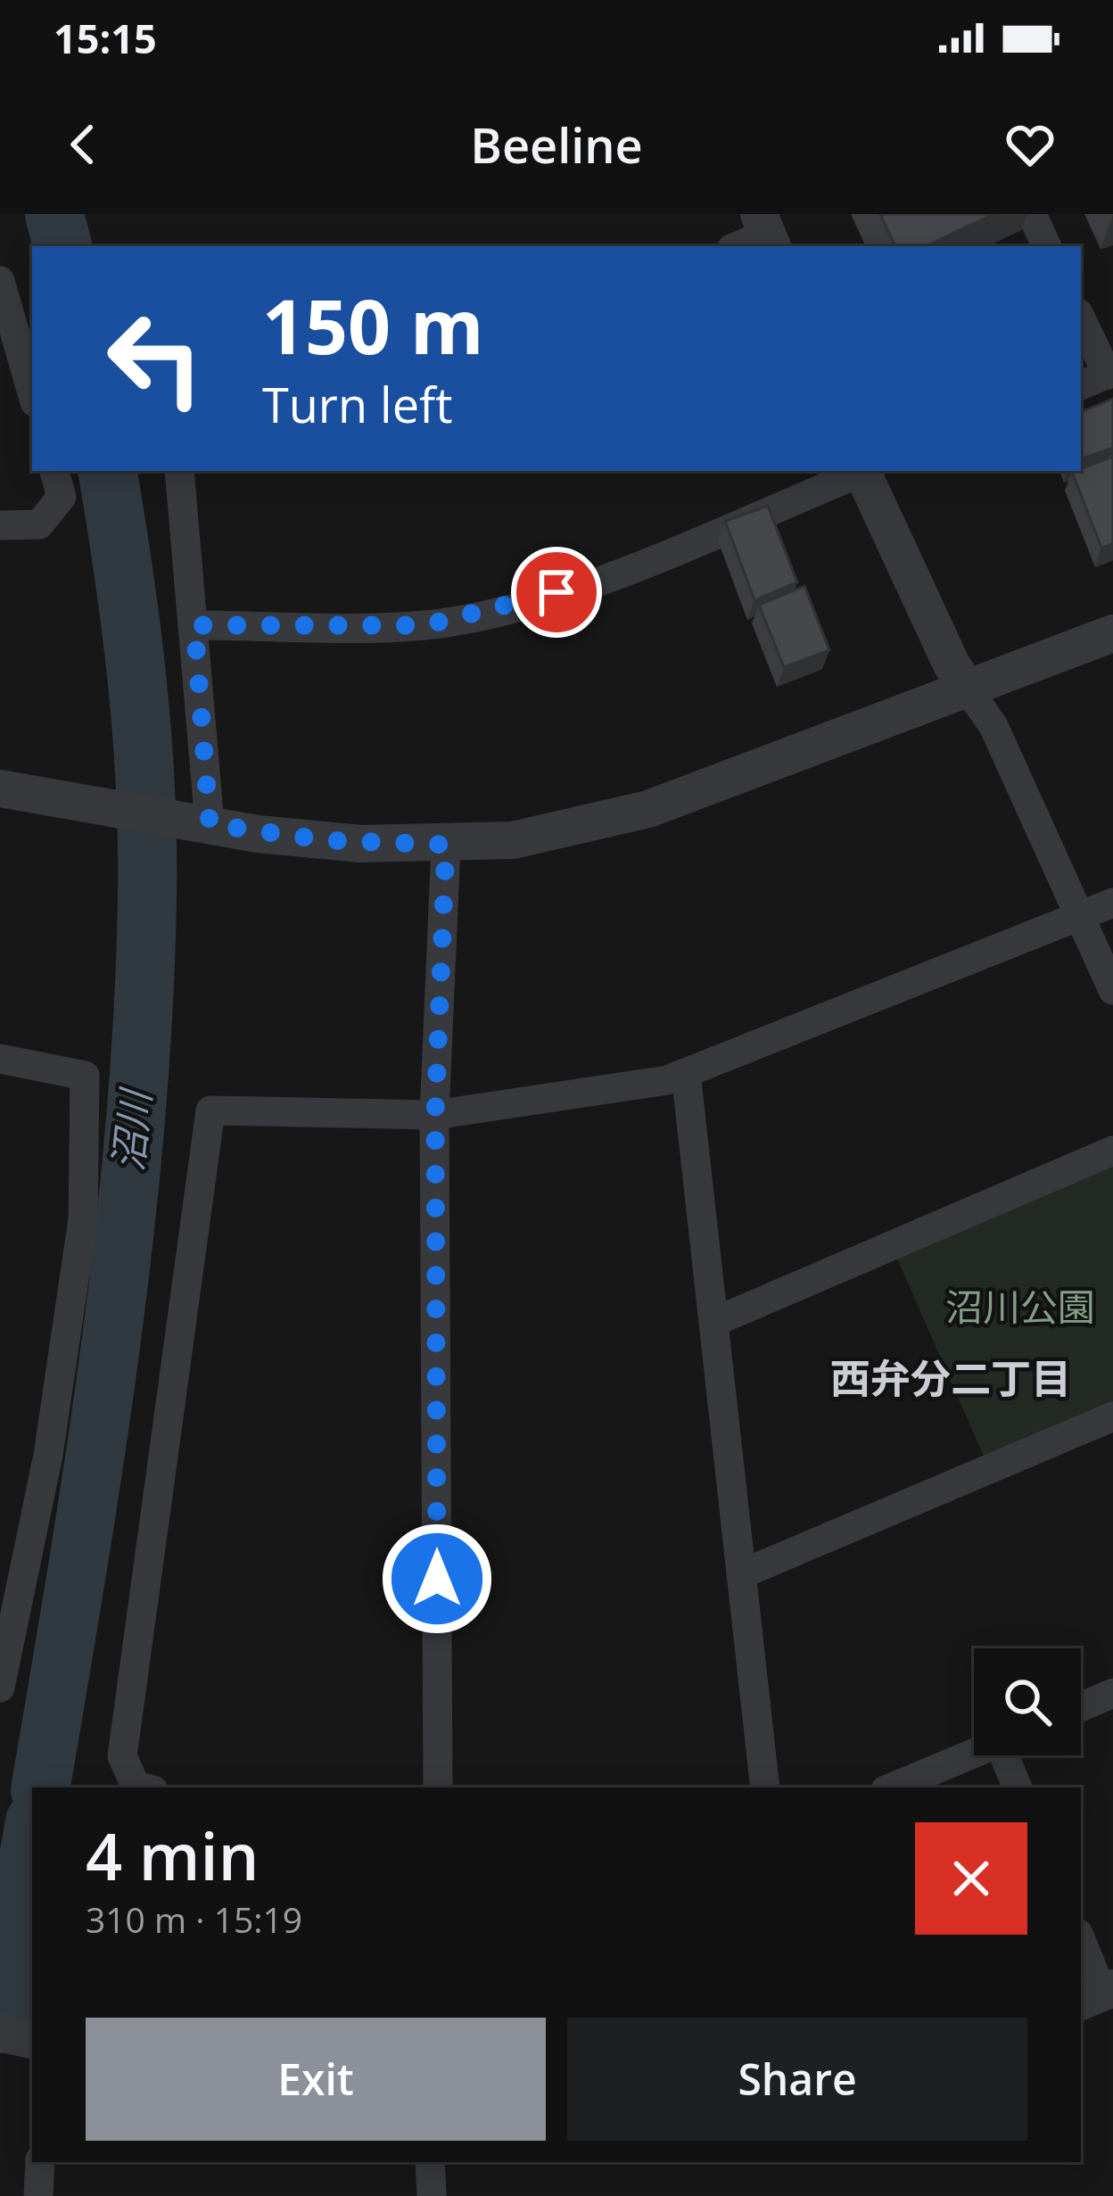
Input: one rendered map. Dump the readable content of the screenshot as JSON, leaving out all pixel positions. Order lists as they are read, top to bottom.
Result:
{
  "districts": ["西弁分二丁目"],
  "water": ["沼川"],
  "parks": ["沼川公園"],
  "page": {
    "status": "15:15",
    "header": "Beeline",
    "turn": ["150 m", "Turn left"],
    "heading": ["4 min", "310 m · 15:19"],
    "buttons": ["Exit", "Share"]
  }
}
